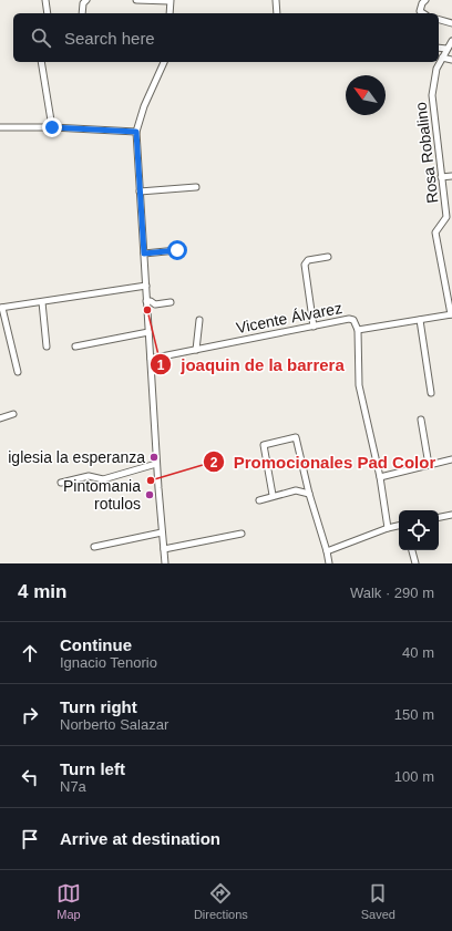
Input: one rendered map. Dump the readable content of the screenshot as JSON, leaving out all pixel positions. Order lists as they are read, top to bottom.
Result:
{
  "streets": {
    "street": ["Rosa Robalino", "Vicente Álvarez"]
  },
  "crossings": [
    ["Rosa Robalino", "Vicente Álvarez"]
  ],
  "places": [
    "joaquin de la barrera",
    "iglesia la esperanza",
    "Promocionales Pad Color",
    "Pintomania rotulos"
  ],
  "north": "top left",
  "page": {
    "search": "Search here",
    "heading": ["4 min", "Walk · 290 m"],
    "list": [
      ["Continue", "Ignacio Tenorio", "40 m"],
      ["Turn right", "Norberto Salazar", "150 m"],
      ["Turn left", "N7a", "100 m"],
      "Arrive at destination"
    ],
    "nav": ["Map", "Directions", "Saved"]
  }
}
